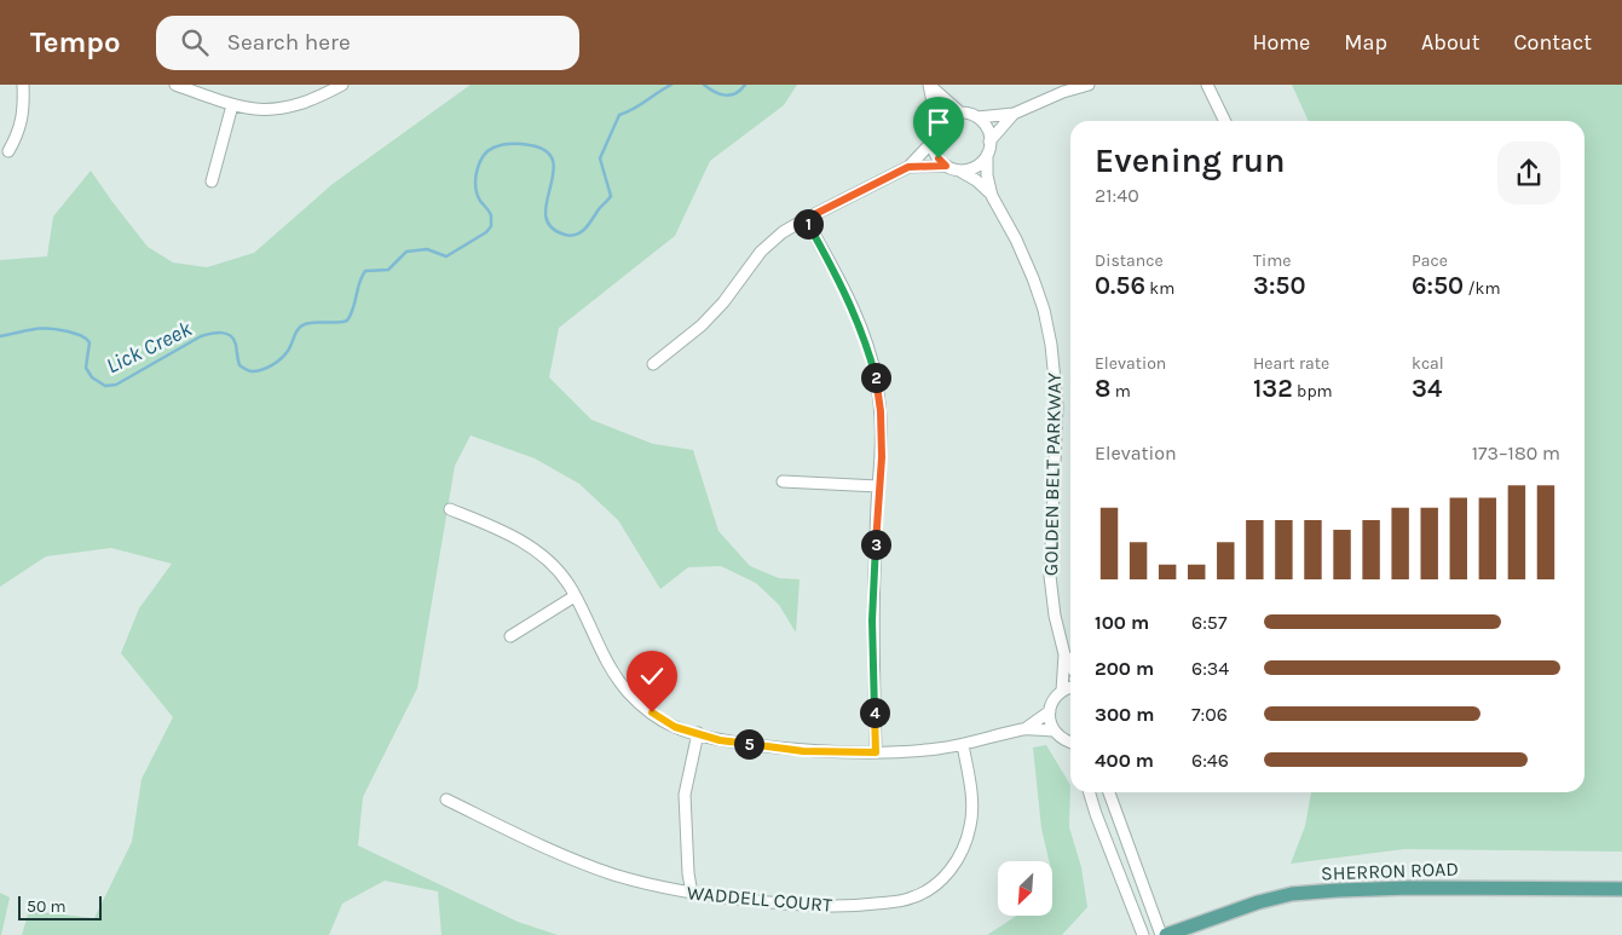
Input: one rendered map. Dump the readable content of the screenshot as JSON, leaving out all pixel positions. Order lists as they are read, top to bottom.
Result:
{
  "streets": {
    "main road": ["SHERRON ROAD"],
    "street": ["GOLDEN BELT PARKWAY", "WADDELL COURT"]
  },
  "water": ["Lick Creek"],
  "scale_bar": "50 m",
  "north": "bottom left",
  "page": {
    "header": "Tempo",
    "search": "Search here",
    "nav": [
      "Home",
      "Map",
      "About",
      "Contact"
    ],
    "heading": ["Evening run", "21:40"],
    "pins": [
      "1",
      "2",
      "3",
      "4",
      "5"
    ],
    "stats": [
      ["Distance", "0.56 km"],
      ["Time", "3:50"],
      ["Pace", "6:50 /km"],
      ["Elevation", "8 m"],
      ["Heart rate", "132 bpm"],
      ["kcal", "34"]
    ],
    "chart": ["Elevation", "173–180 m"],
    "list": [
      {
        "name": "100 m",
        "note": "6:57"
      },
      {
        "name": "200 m",
        "note": "6:34"
      },
      {
        "name": "300 m",
        "note": "7:06"
      },
      {
        "name": "400 m",
        "note": "6:46"
      }
    ],
    "scale": "50 m"
  }
}
